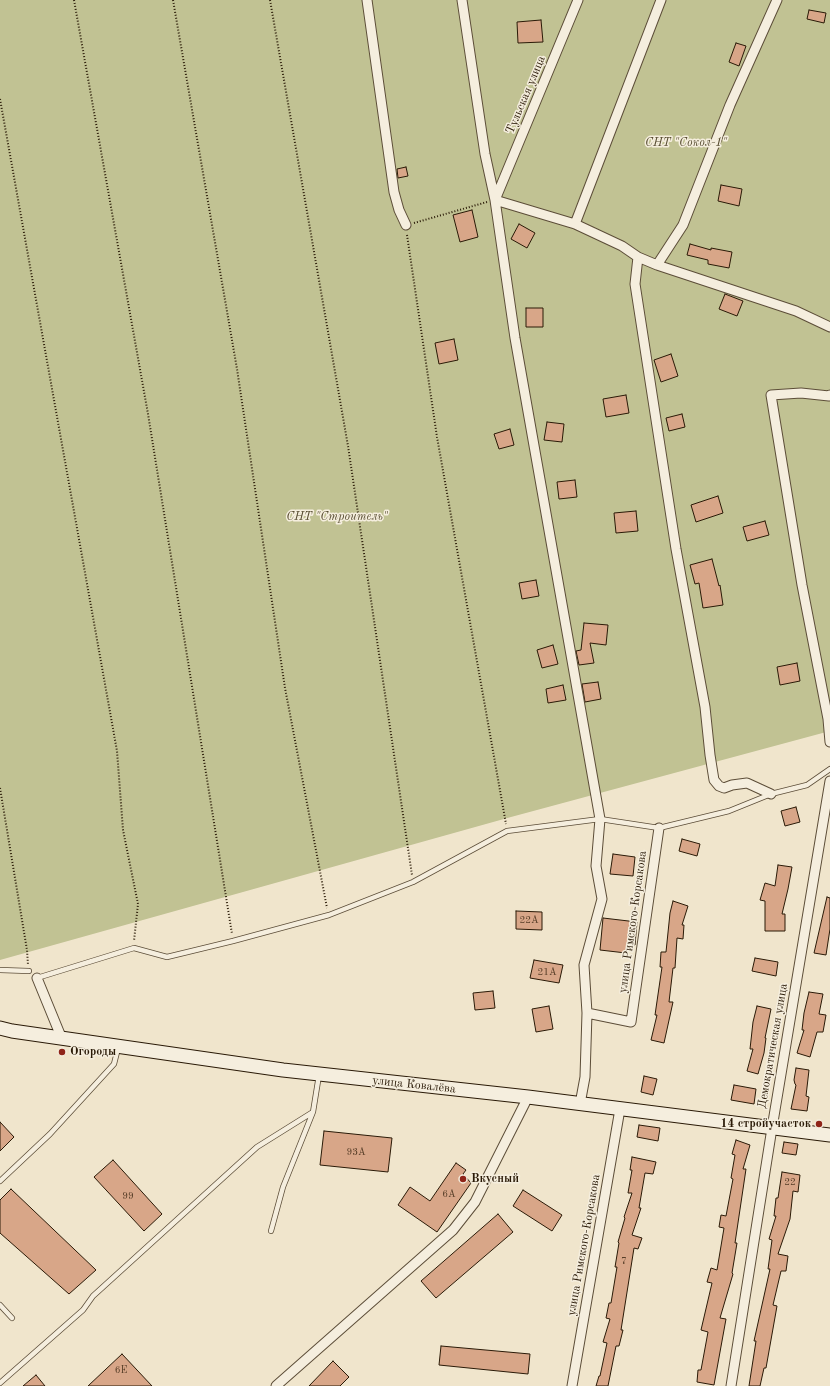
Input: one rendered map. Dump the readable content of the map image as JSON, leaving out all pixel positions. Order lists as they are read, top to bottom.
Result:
{
  "streets": {
    "street": [
      "Тульская улица",
      "улица Римского-Корсакова",
      "Демократическая улица",
      "улица Ковалёва"
    ]
  },
  "crossings": [
    ["улица Римского-Корсакова", "улица Ковалёва"],
    ["Демократическая улица", "улица Ковалёва"]
  ],
  "parks": ["СНТ \"Сокол-1\"", "СНТ \"Строитель\""],
  "places": ["Огороды", "14 стройучасток", "Вкусный"],
  "house_numbers": [
    "22А",
    "21А",
    "93А",
    "22",
    "6А",
    "99",
    "7",
    "6Е"
  ]
}
